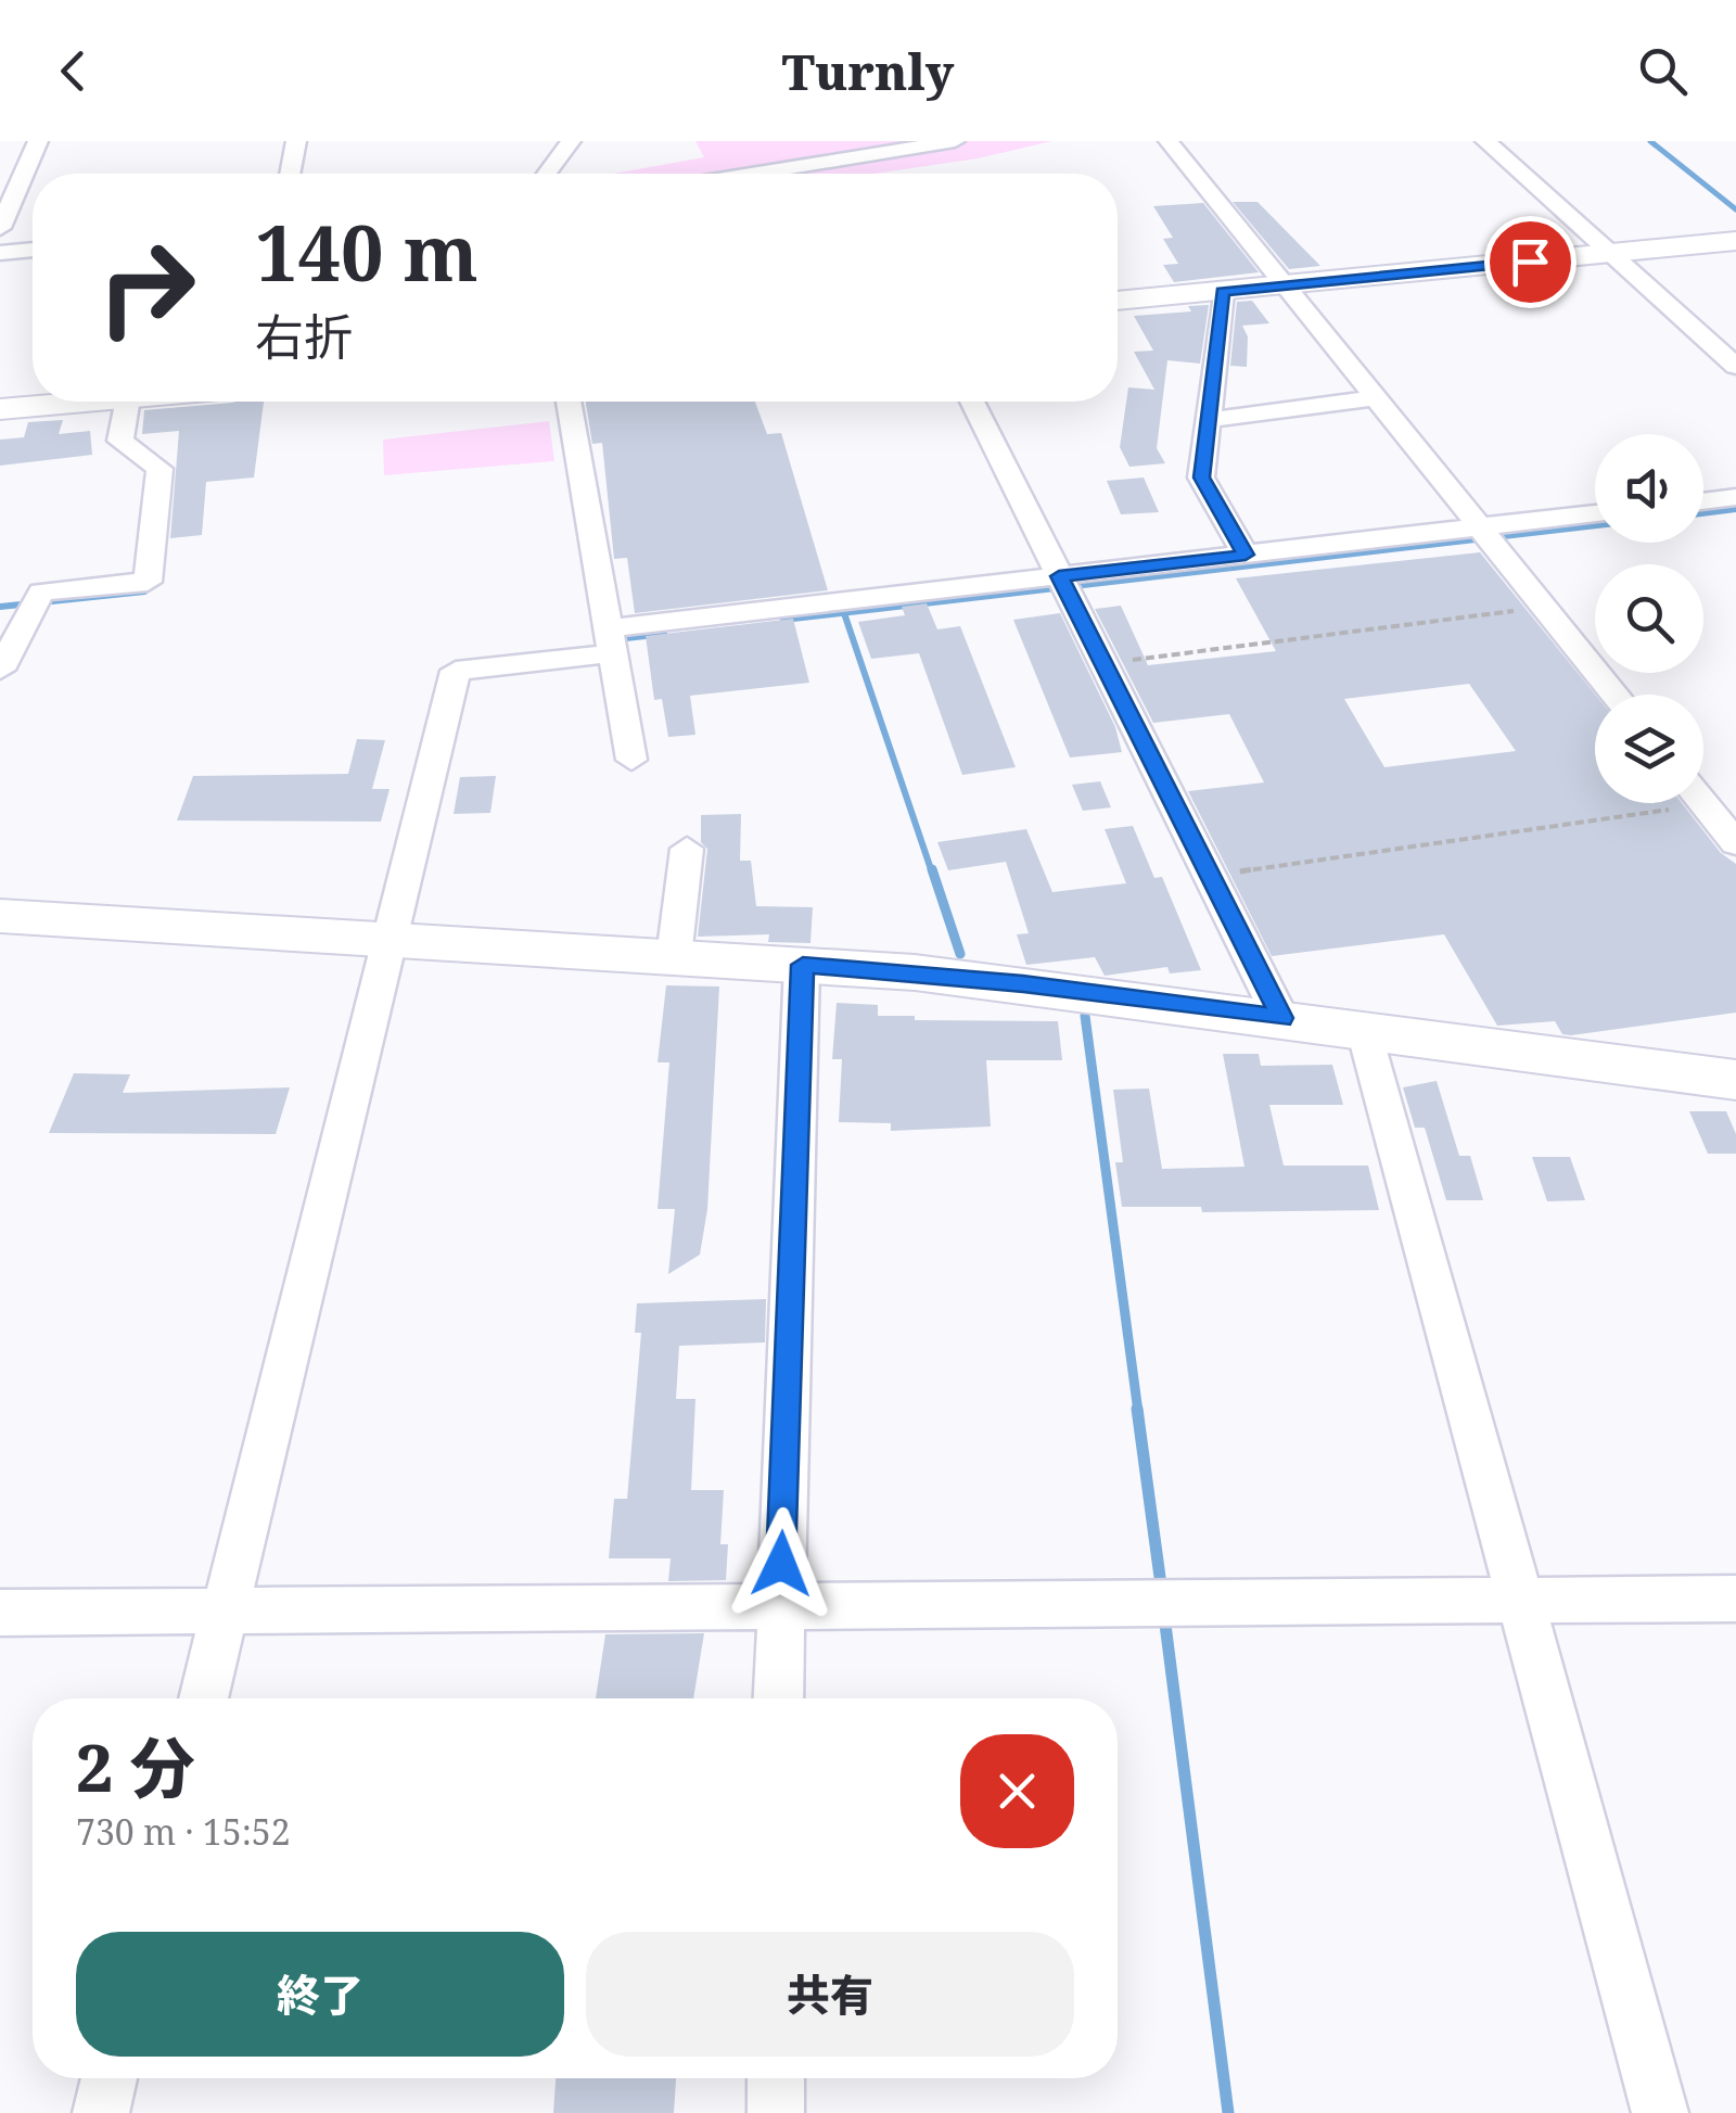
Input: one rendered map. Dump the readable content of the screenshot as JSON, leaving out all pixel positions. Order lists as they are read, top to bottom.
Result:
{
  "page": {
    "header": "Turnly",
    "turn": ["140 m", "右折"],
    "heading": ["2 分", "730 m · 15:52"],
    "buttons": ["終了", "共有"]
  }
}
